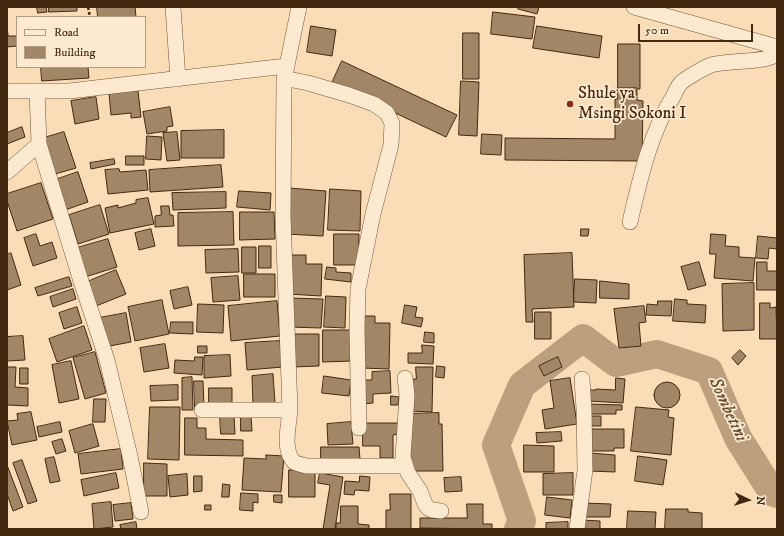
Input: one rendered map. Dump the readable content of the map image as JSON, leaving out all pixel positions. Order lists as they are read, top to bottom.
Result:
{
  "water": ["Sombetini"],
  "places": ["Shule ya Msingi Sokoni I"],
  "legend": ["Road", "Building"],
  "scale_bar": "50 m",
  "north": "right"
}
